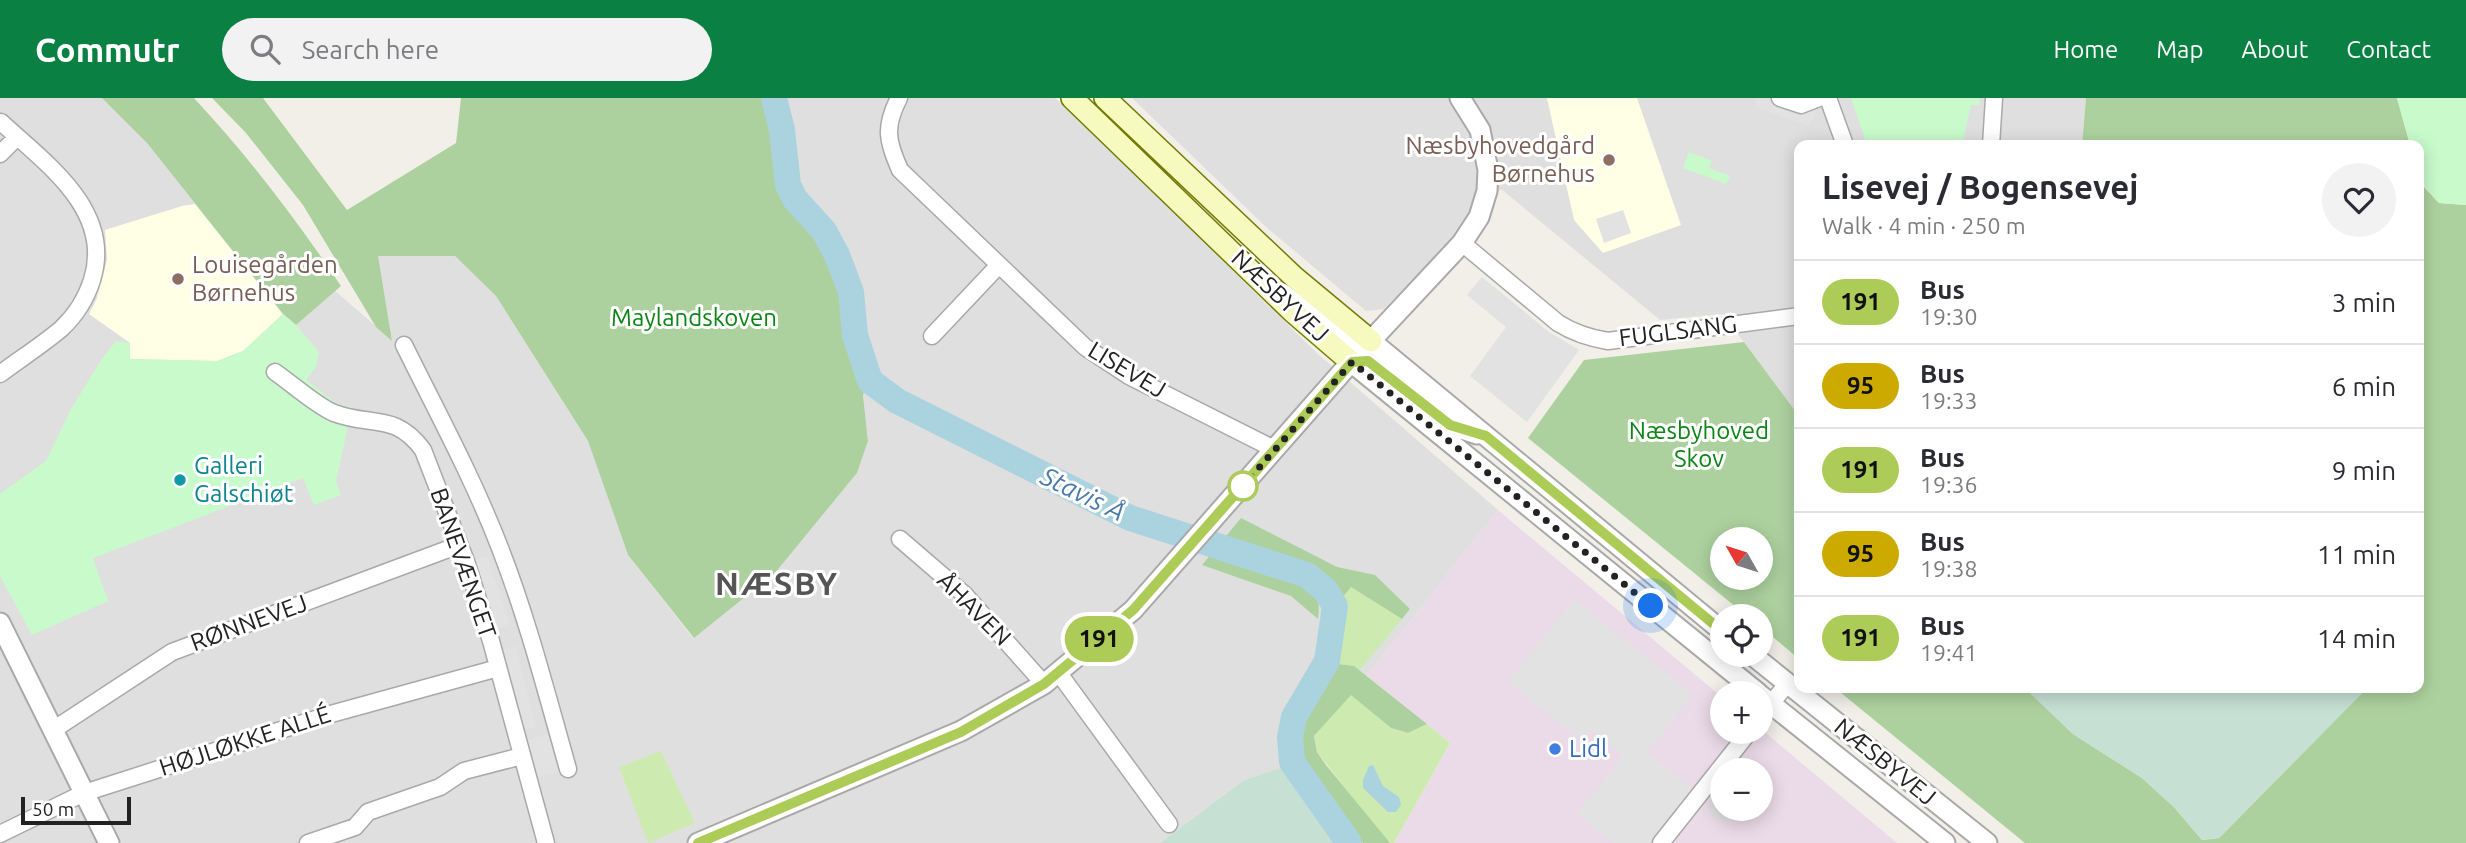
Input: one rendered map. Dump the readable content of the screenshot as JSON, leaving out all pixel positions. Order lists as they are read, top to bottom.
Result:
{
  "streets": {
    "main road": ["NÆSBYVEJ"],
    "street": [
      "FUGLSANG",
      "LISEVEJ",
      "BANEVÆNGET",
      "ÅHAVEN",
      "RØNNEVEJ",
      "HØJLØKKE ALLÉ"
    ]
  },
  "crossings": [
    ["BANEVÆNGET", "RØNNEVEJ"],
    ["BANEVÆNGET", "HØJLØKKE ALLÉ"]
  ],
  "districts": ["NÆSBY"],
  "water": ["Stavis Å"],
  "parks": ["Maylandskoven", "Næsbyhoved Skov"],
  "places": [
    "Næsbyhovedgård Børnehus",
    "Louisegården Børnehus",
    "Galleri Galschiøt",
    "Lidl"
  ],
  "lines": ["bus line 191"],
  "scale_bar": "50 m",
  "north": "top left",
  "page": {
    "header": "Commutr",
    "search": "Search here",
    "nav": [
      "Home",
      "Map",
      "About",
      "Contact"
    ],
    "on_map": "191",
    "heading": ["Lisevej / Bogensevej", "Walk · 4 min · 250 m"],
    "list": [
      {
        "mark": "191",
        "name": "Bus",
        "note": "19:30",
        "value": "3 min"
      },
      {
        "mark": "95",
        "name": "Bus",
        "note": "19:33",
        "value": "6 min"
      },
      {
        "mark": "191",
        "name": "Bus",
        "note": "19:36",
        "value": "9 min"
      },
      {
        "mark": "95",
        "name": "Bus",
        "note": "19:38",
        "value": "11 min"
      },
      {
        "mark": "191",
        "name": "Bus",
        "note": "19:41",
        "value": "14 min"
      }
    ],
    "map_buttons": ["+", "−"],
    "scale": "50 m"
  }
}
